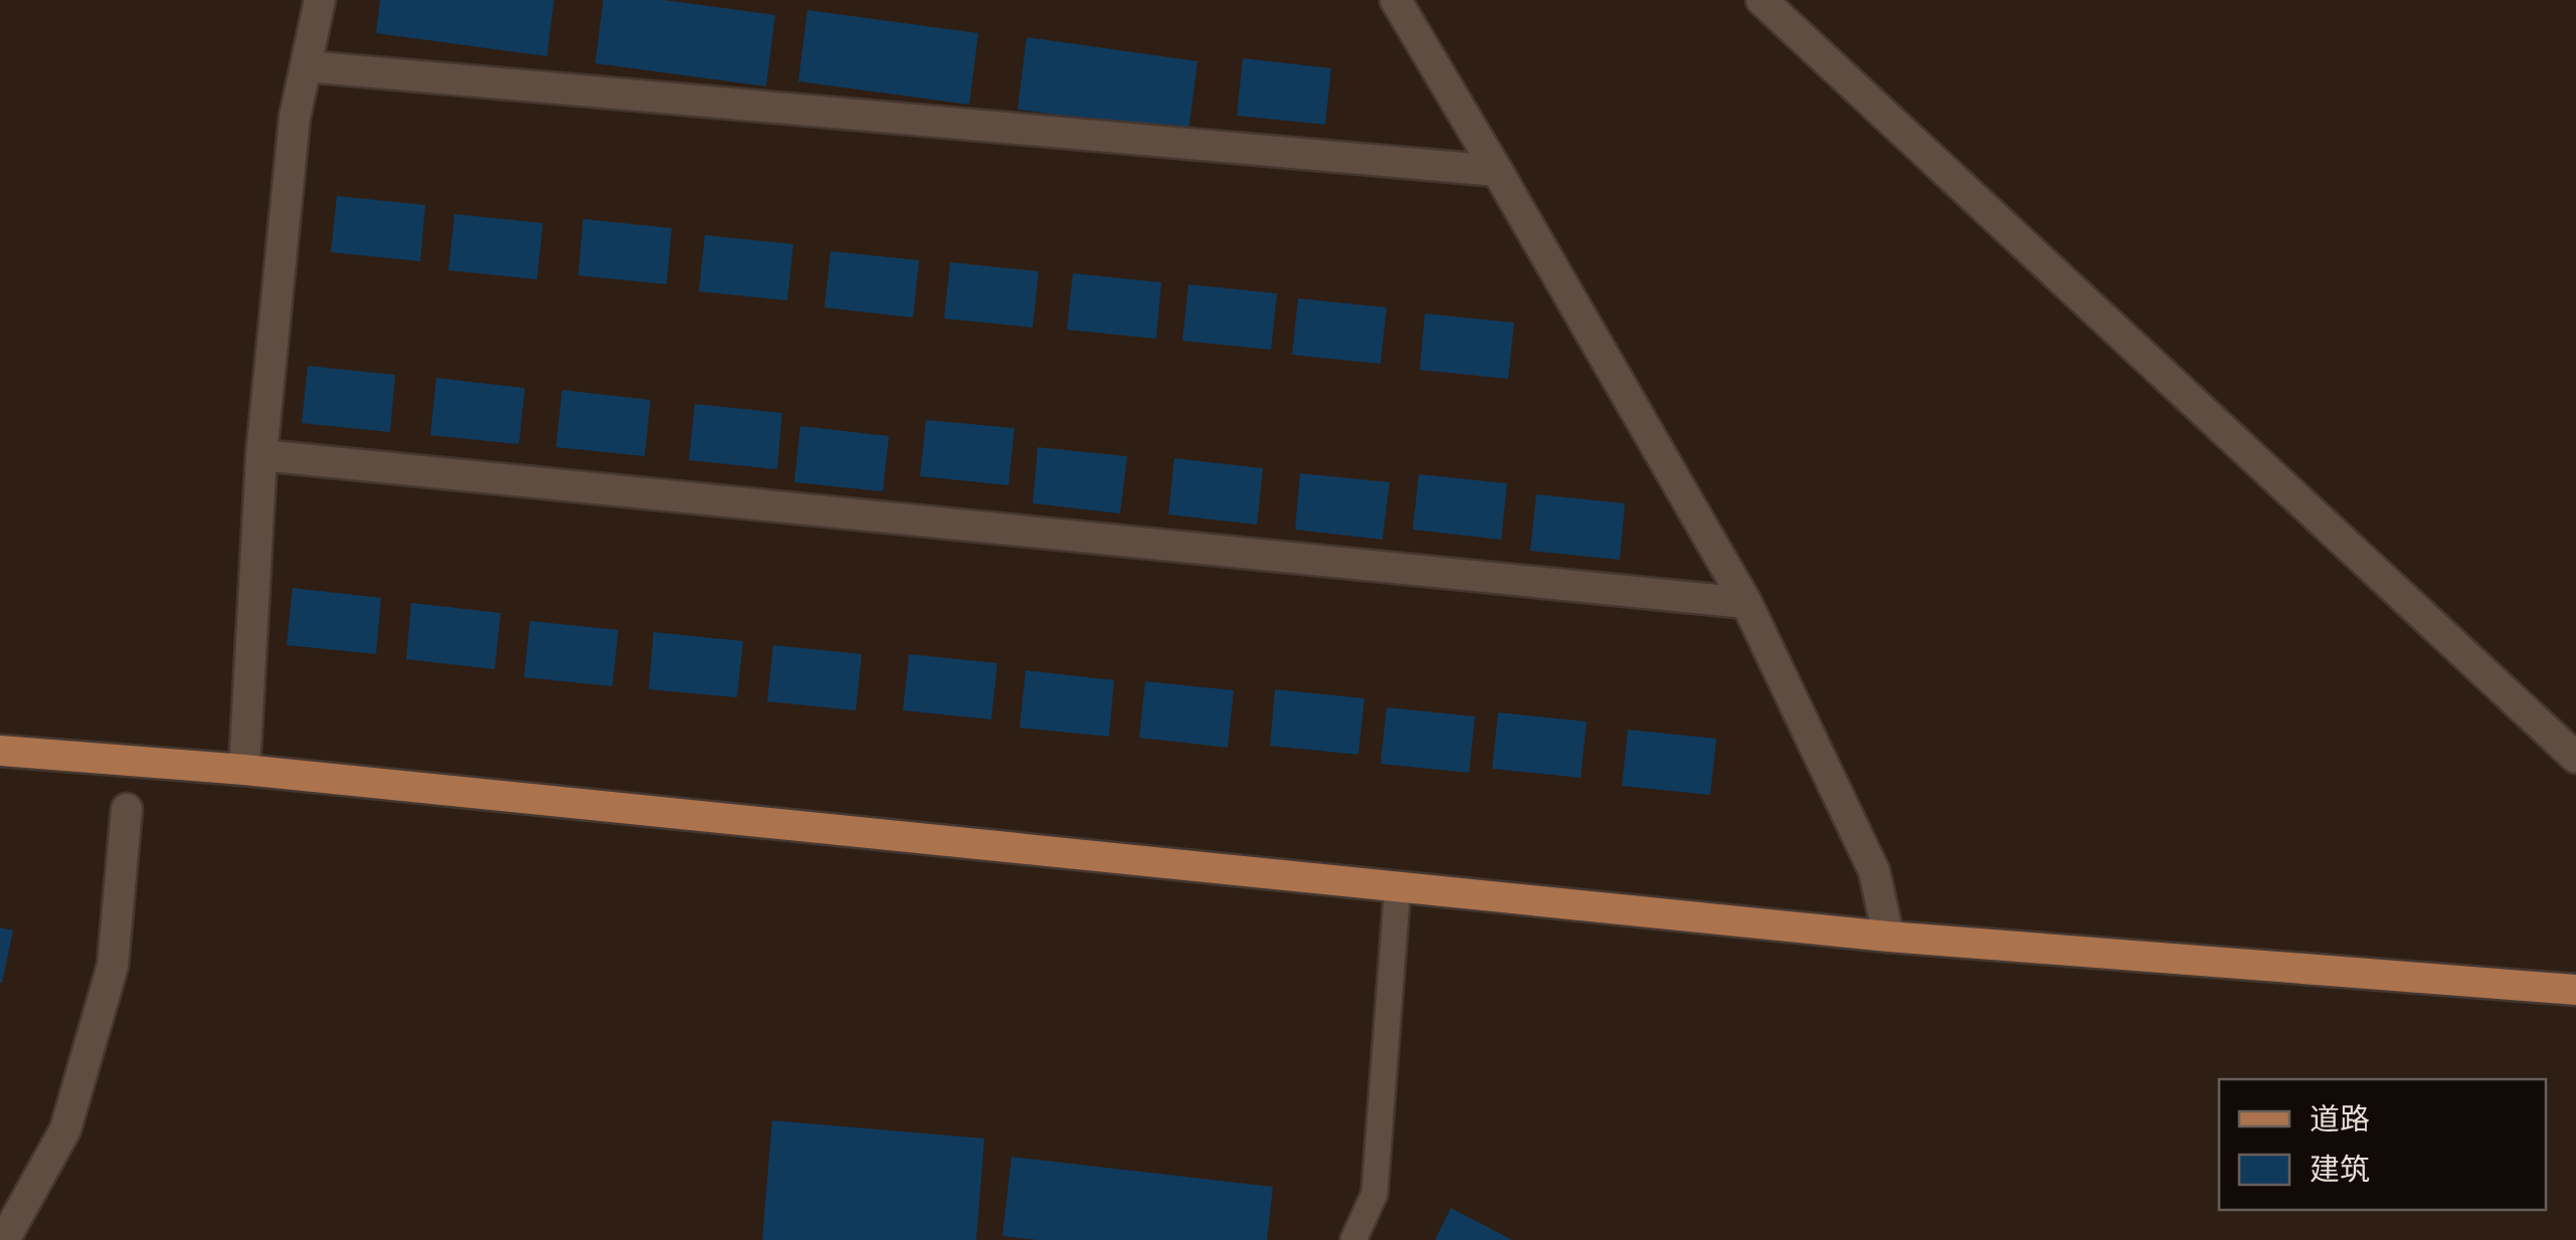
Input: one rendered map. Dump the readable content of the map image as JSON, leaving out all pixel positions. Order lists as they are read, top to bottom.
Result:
{
  "legend": ["道路", "建筑"]
}
